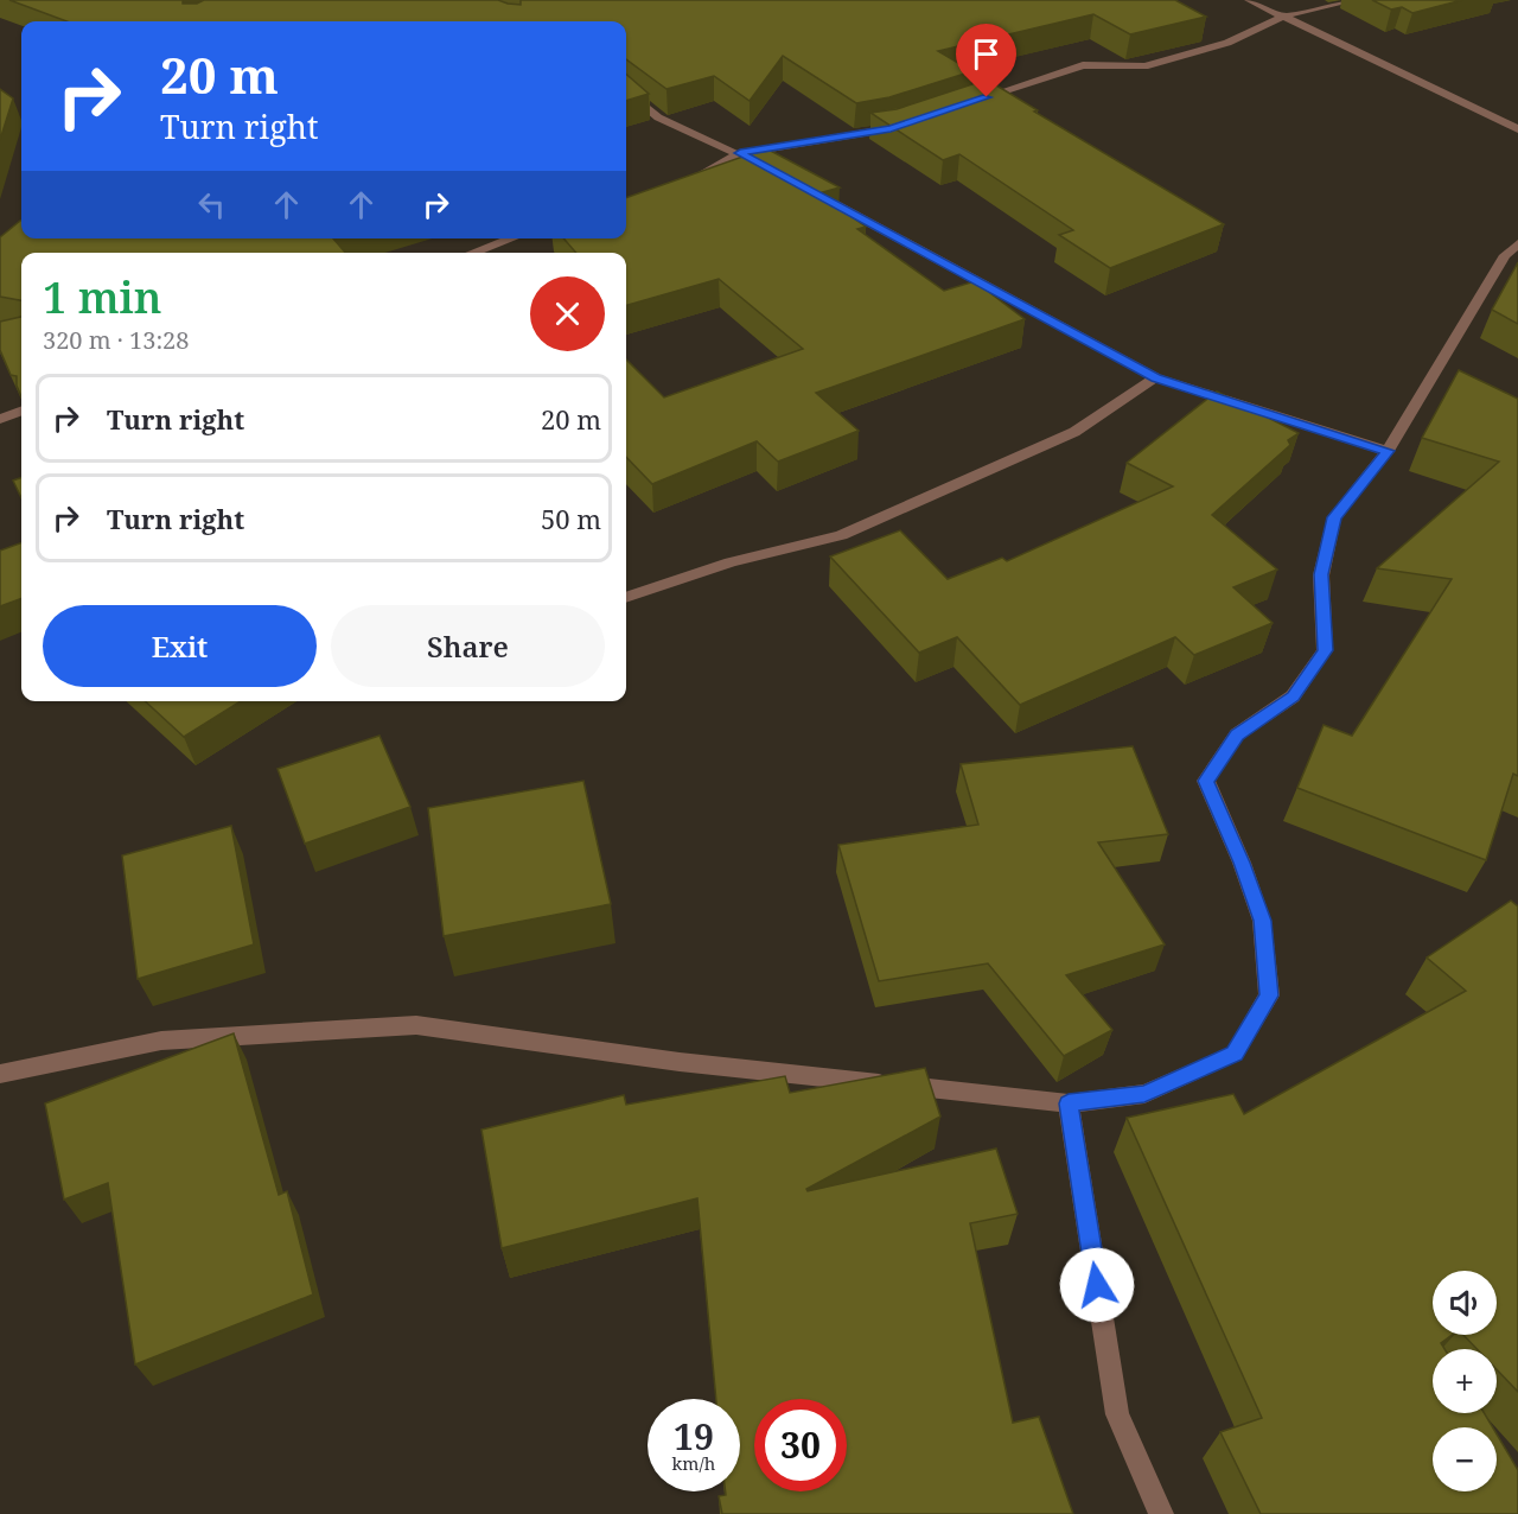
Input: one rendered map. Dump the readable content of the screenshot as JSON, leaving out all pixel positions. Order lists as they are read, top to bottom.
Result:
{
  "page": {
    "turn": ["20 m", "Turn right"],
    "heading": ["1 min", "320 m · 13:28"],
    "list": [
      {
        "name": "Turn right",
        "value": "20 m"
      },
      {
        "name": "Turn right",
        "value": "50 m"
      }
    ],
    "buttons": ["Exit", "Share"],
    "map_buttons": ["+", "−"],
    "speed": "19 km/h",
    "limit": "30"
  }
}
